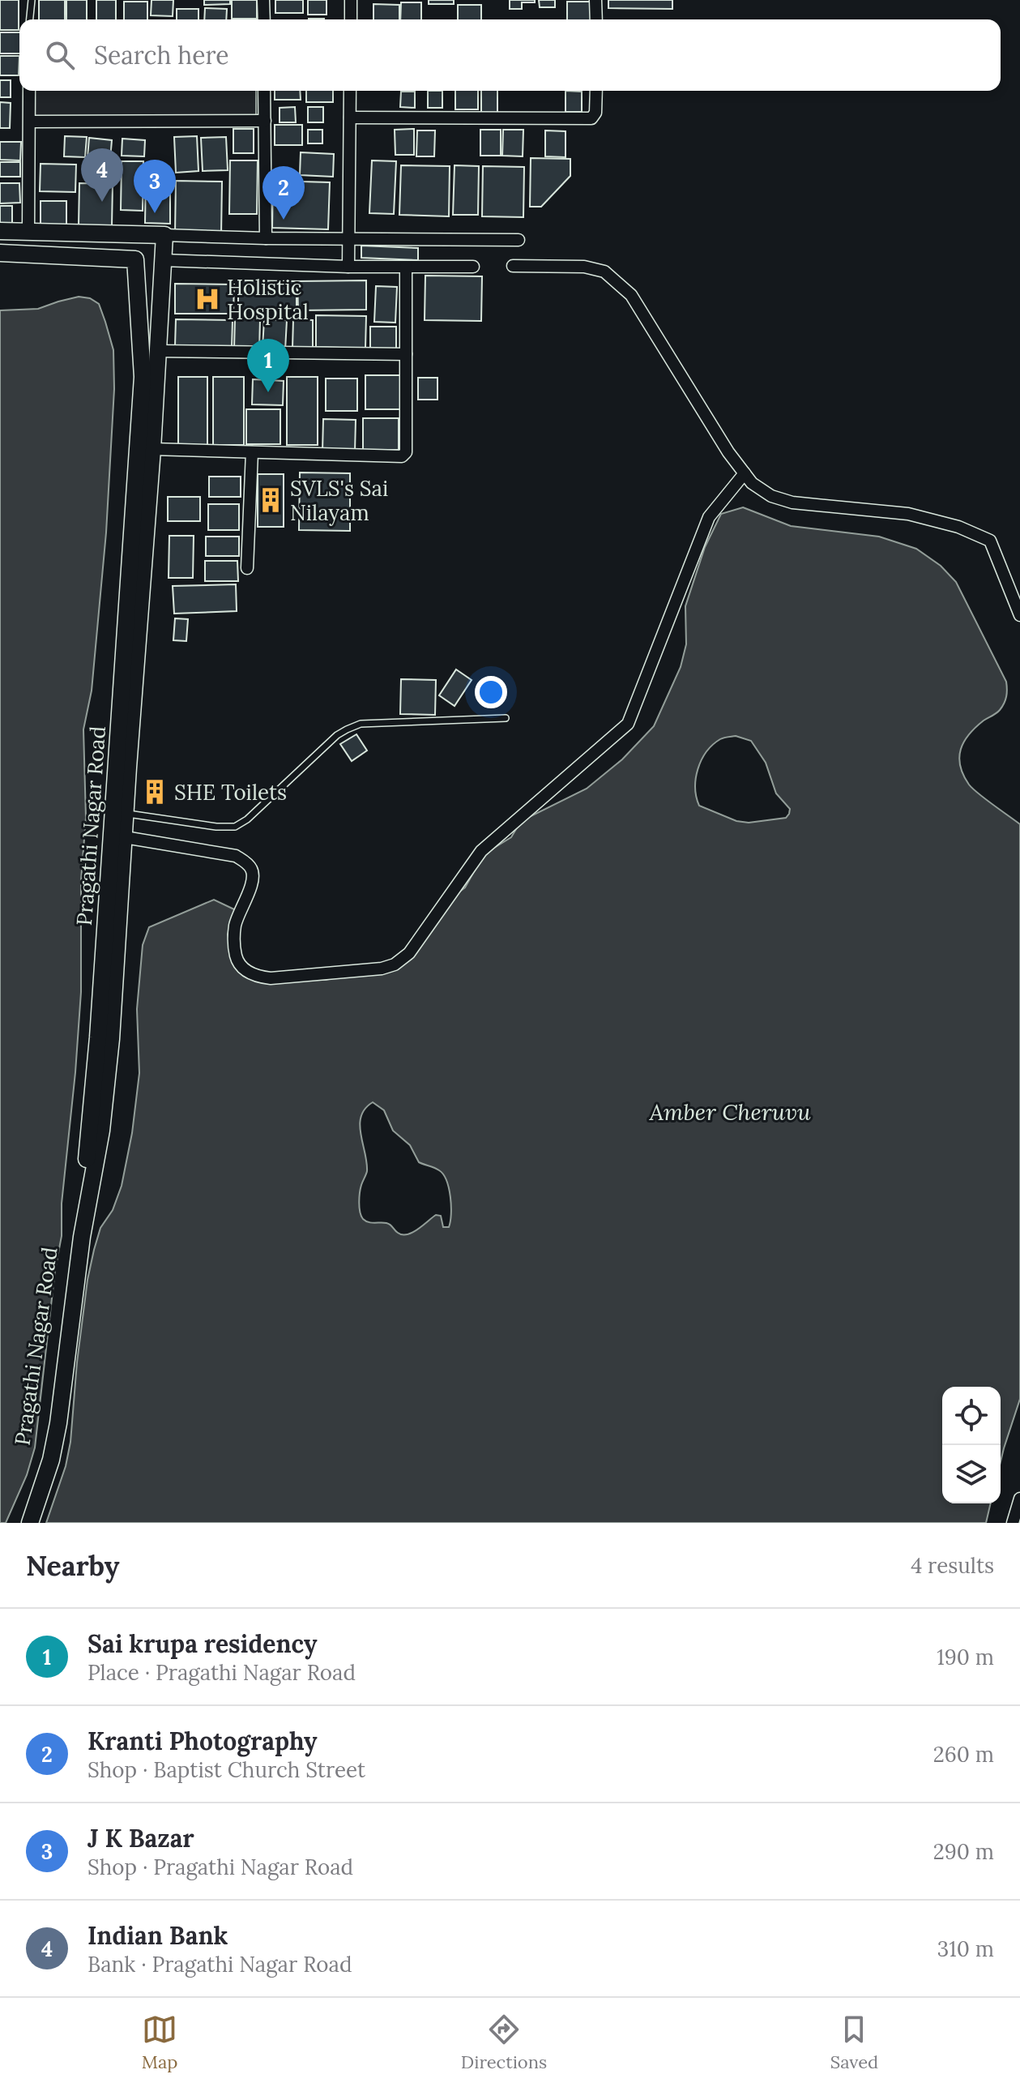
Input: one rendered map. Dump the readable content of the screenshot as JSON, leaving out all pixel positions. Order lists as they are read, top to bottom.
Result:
{
  "streets": {
    "main road": ["Pragathi Nagar Road"]
  },
  "water": ["Amber Cheruvu"],
  "places": {
    "hospital": ["Holistic Hospital"],
    "building": ["SVLS's Sai Nilayam", "SHE Toilets"]
  },
  "page": {
    "search": "Search here",
    "pins": [
      "4",
      "3",
      "2",
      "1"
    ],
    "heading": ["Nearby", "4 results"],
    "list": [
      {
        "mark": "1",
        "name": "Sai krupa residency",
        "note": "Place · Pragathi Nagar Road",
        "value": "190 m"
      },
      {
        "mark": "2",
        "name": "Kranti Photography",
        "note": "Shop · Baptist Church Street",
        "value": "260 m"
      },
      {
        "mark": "3",
        "name": "J K Bazar",
        "note": "Shop · Pragathi Nagar Road",
        "value": "290 m"
      },
      {
        "mark": "4",
        "name": "Indian Bank",
        "note": "Bank · Pragathi Nagar Road",
        "value": "310 m"
      }
    ],
    "nav": ["Map", "Directions", "Saved"]
  }
}
